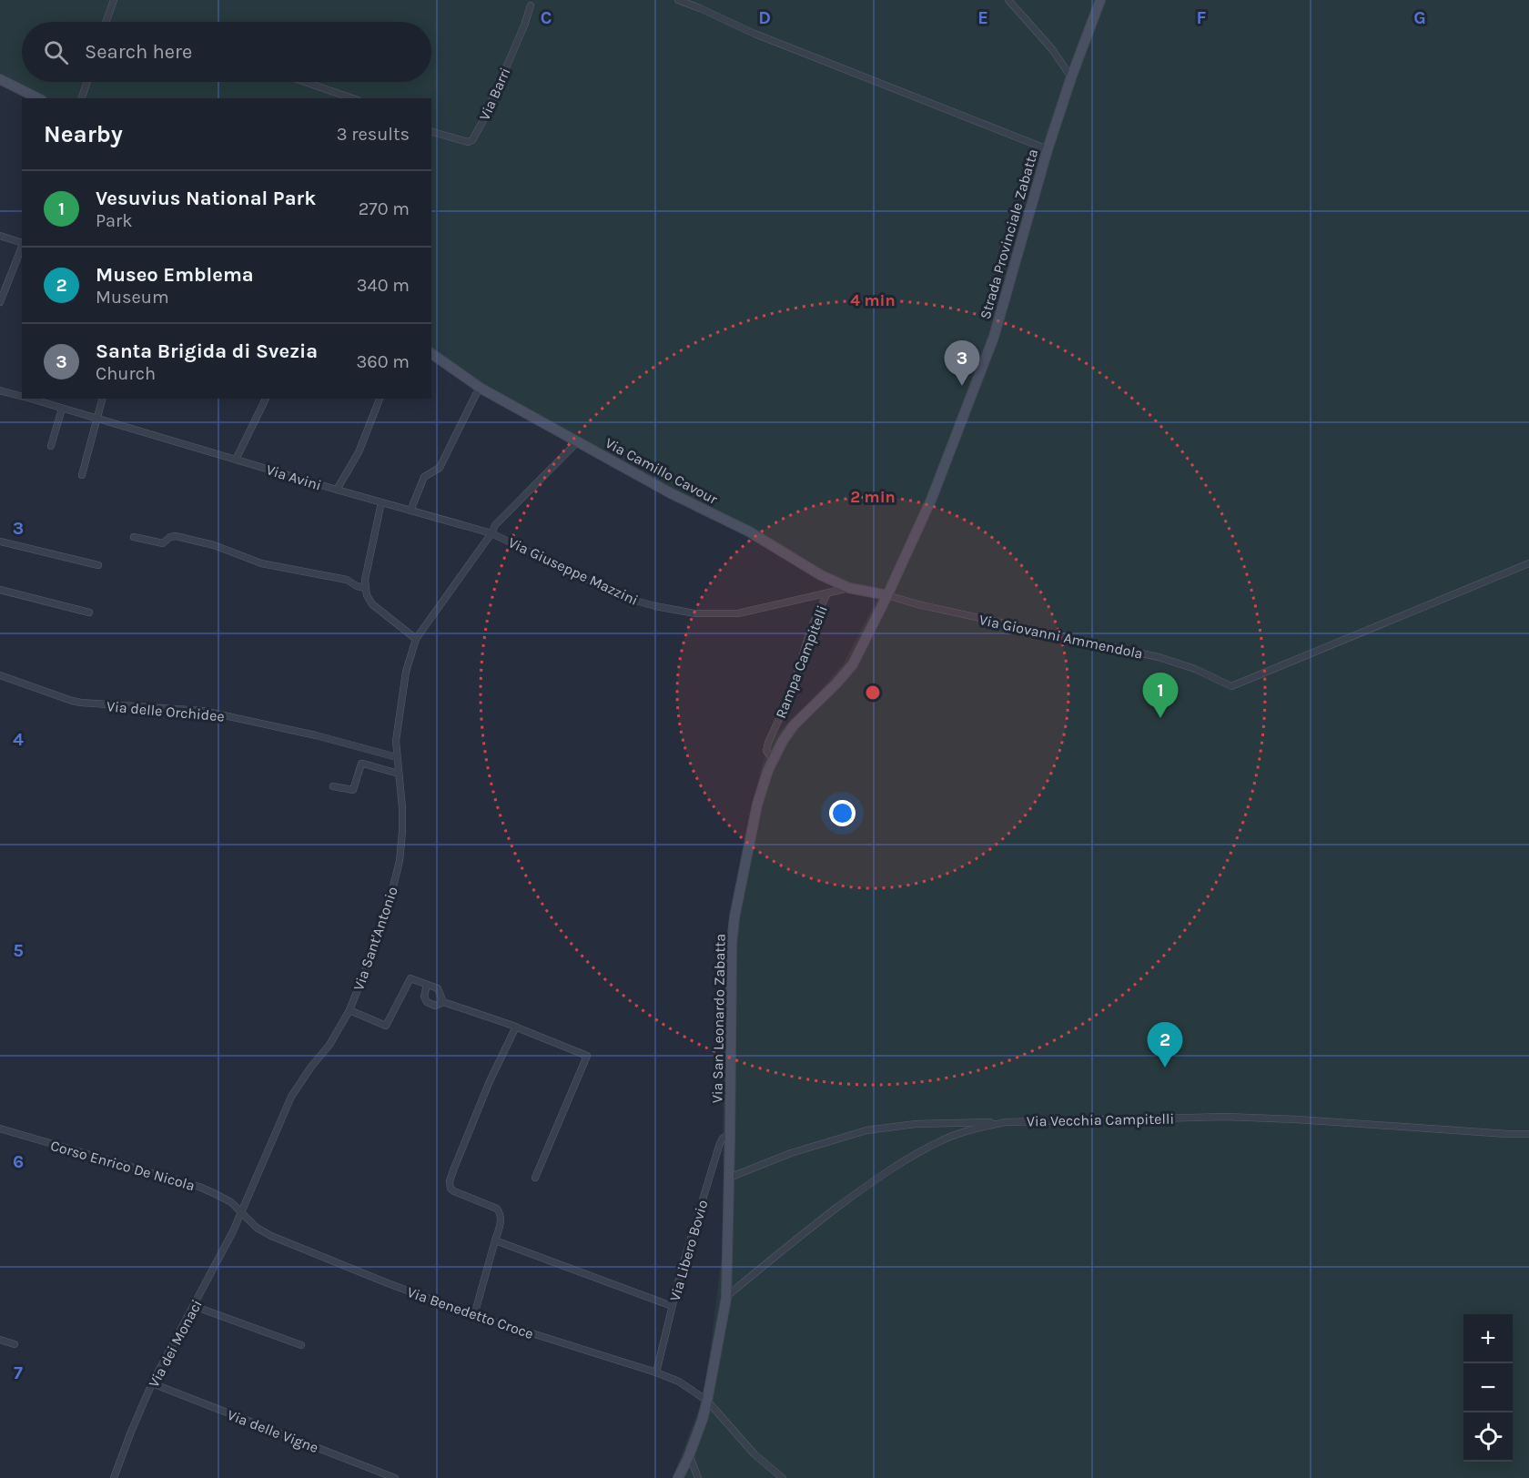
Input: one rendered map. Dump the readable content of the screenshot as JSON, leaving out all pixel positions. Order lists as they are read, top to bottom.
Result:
{
  "streets": {
    "street": [
      "Via Barri",
      "Strada Provinciale Zabatta",
      "Via Camillo Cavour",
      "Via Avini",
      "Via Giuseppe Mazzini",
      "Via Giovanni Ammendola",
      "Rampa Campitelli",
      "Via delle Orchidee",
      "Via Sant'Antonio",
      "Via San Leonardo Zabatta",
      "Via Vecchia Campitelli",
      "Corso Enrico De Nicola",
      "Via Libero Bovio",
      "Via Benedetto Croce",
      "Via dei Monaci",
      "Via delle Vigne"
    ]
  },
  "crossings": [
    ["Strada Provinciale Zabatta", "Via Camillo Cavour"],
    ["Strada Provinciale Zabatta", "Via Giovanni Ammendola"],
    ["Strada Provinciale Zabatta", "Via San Leonardo Zabatta"],
    ["Via Camillo Cavour", "Via Giuseppe Mazzini"],
    ["Via Camillo Cavour", "Via Giovanni Ammendola"],
    ["Via Camillo Cavour", "Via Sant'Antonio"],
    ["Via Camillo Cavour", "Via San Leonardo Zabatta"],
    ["Via Avini", "Via Giuseppe Mazzini"],
    ["Via Avini", "Via Sant'Antonio"],
    ["Via Giuseppe Mazzini", "Rampa Campitelli"],
    ["Via Giuseppe Mazzini", "Via Sant'Antonio"],
    ["Via Giovanni Ammendola", "Via San Leonardo Zabatta"],
    ["Rampa Campitelli", "Via San Leonardo Zabatta"],
    ["Via delle Orchidee", "Via Sant'Antonio"],
    ["Via Sant'Antonio", "Corso Enrico De Nicola"],
    ["Via Sant'Antonio", "Via Benedetto Croce"],
    ["Via Sant'Antonio", "Via dei Monaci"],
    ["Via San Leonardo Zabatta", "Via Vecchia Campitelli"],
    ["Via San Leonardo Zabatta", "Via Libero Bovio"],
    ["Via San Leonardo Zabatta", "Via Benedetto Croce"],
    ["Corso Enrico De Nicola", "Via Benedetto Croce"],
    ["Corso Enrico De Nicola", "Via dei Monaci"],
    ["Via Libero Bovio", "Via Benedetto Croce"],
    ["Via Benedetto Croce", "Via dei Monaci"],
    ["Via dei Monaci", "Via delle Vigne"]
  ],
  "page": {
    "search": "Search here",
    "heading": ["Nearby", "3 results"],
    "list": [
      {
        "mark": "1",
        "name": "Vesuvius National Park",
        "note": "Park",
        "value": "270 m"
      },
      {
        "mark": "2",
        "name": "Museo Emblema",
        "note": "Museum",
        "value": "340 m"
      },
      {
        "mark": "3",
        "name": "Santa Brigida di Svezia",
        "note": "Church",
        "value": "360 m"
      }
    ],
    "pins": ["3", "1", "2"],
    "map_buttons": ["+", "−"]
  },
  "grid": {
    "columns": [
      "C",
      "D",
      "E",
      "F",
      "G"
    ],
    "rows": [
      "3",
      "4",
      "5",
      "6",
      "7"
    ]
  },
  "rings": ["4 min", "2 min"]
}
